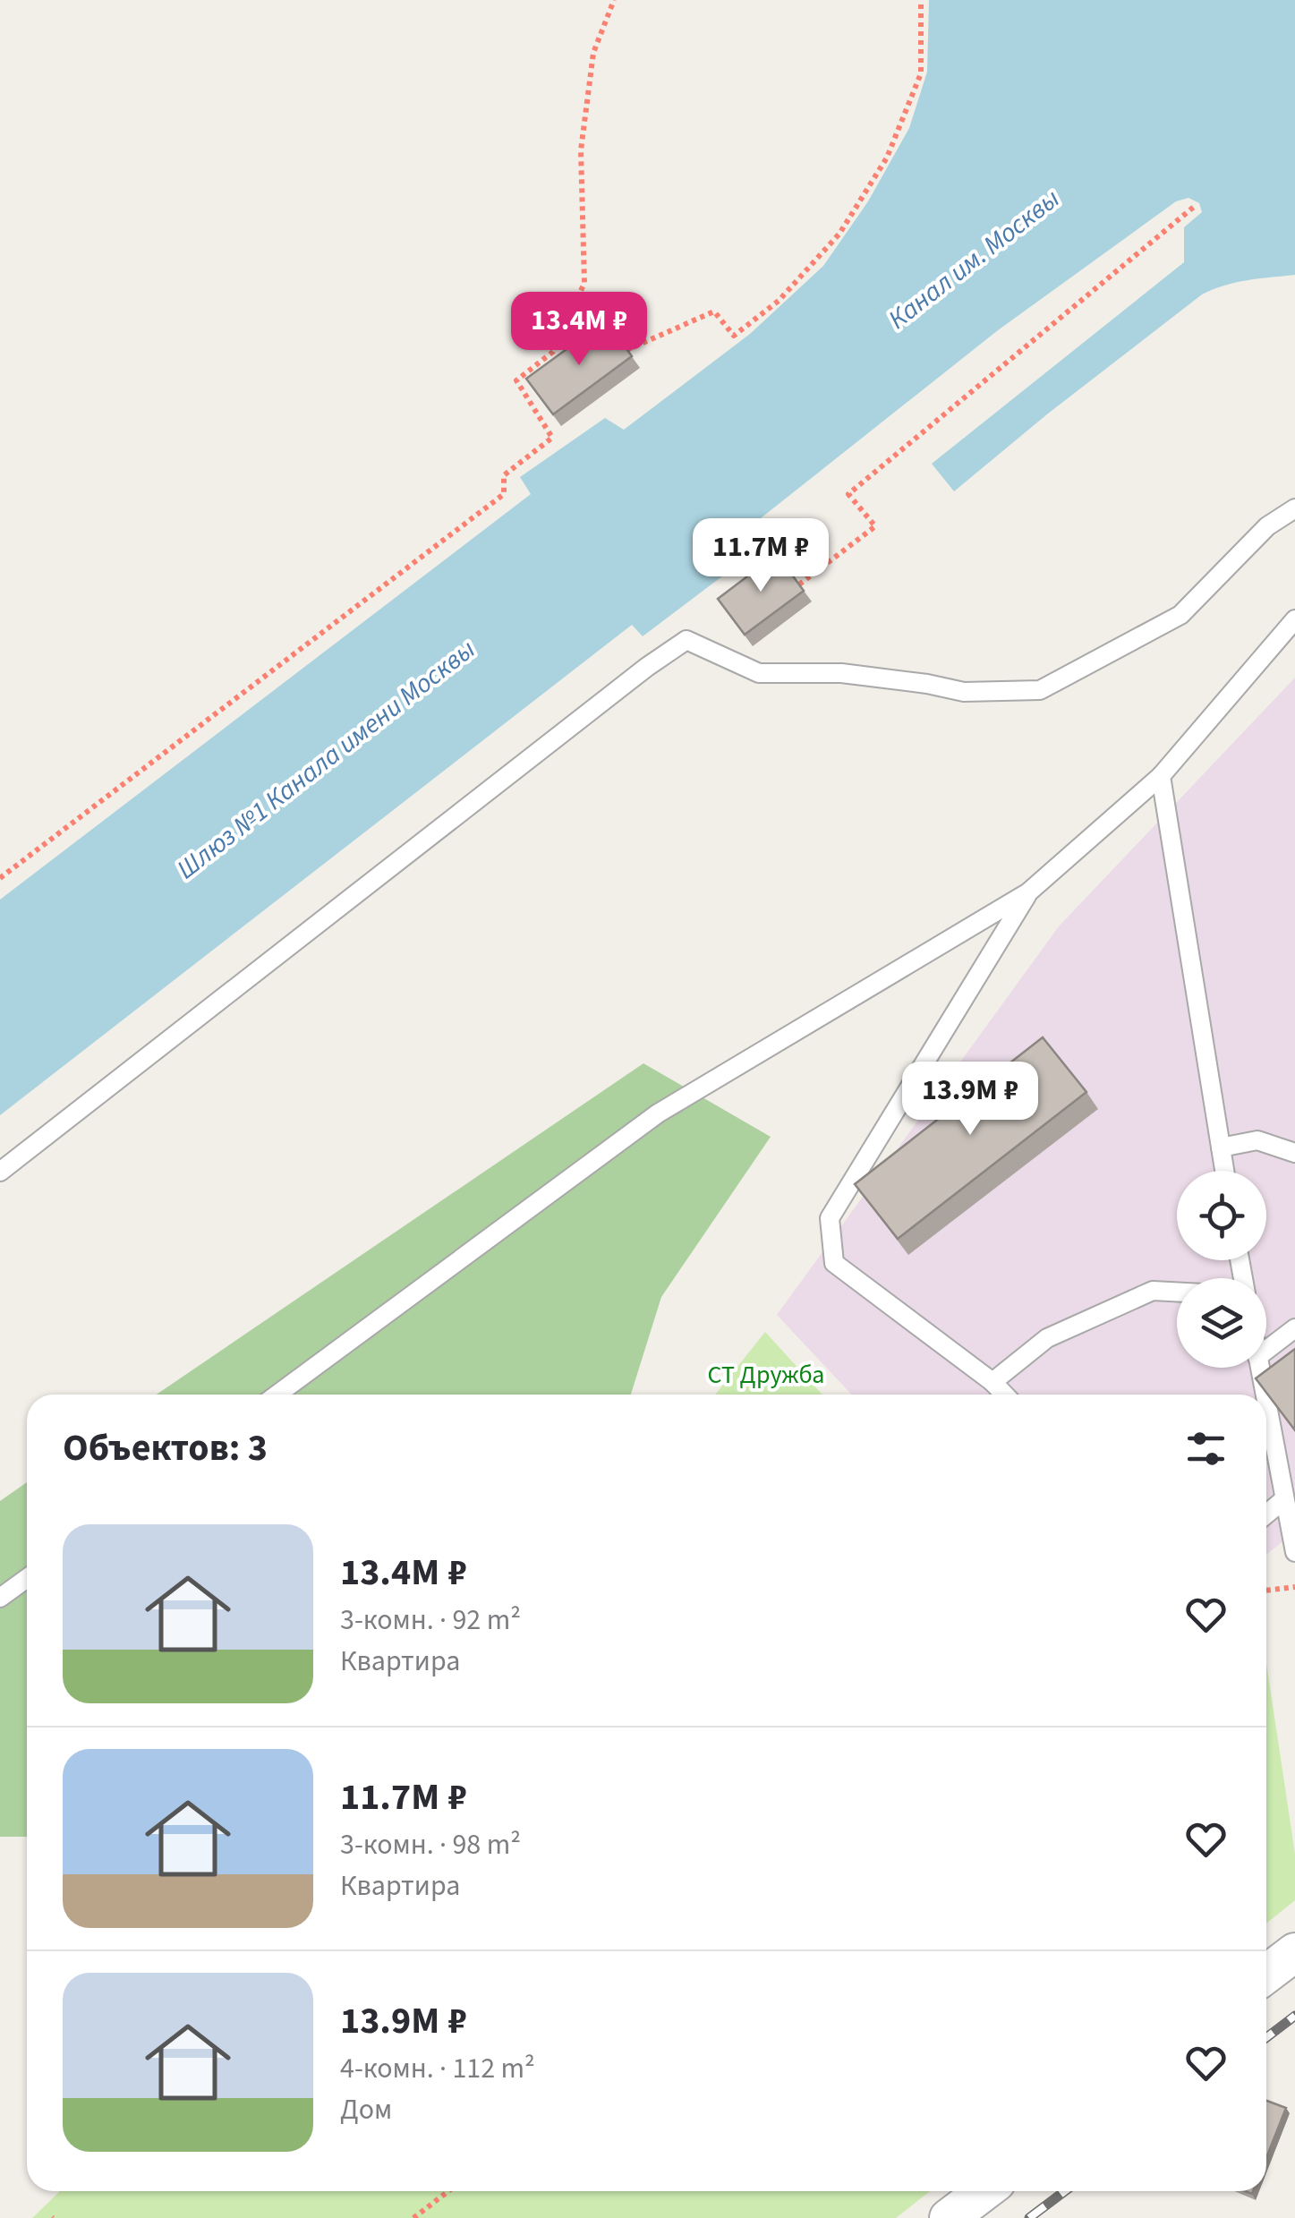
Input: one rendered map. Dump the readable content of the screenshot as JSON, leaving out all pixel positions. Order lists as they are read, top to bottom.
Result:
{
  "water": ["Канал им. Москвы", "Шлюз №1 Канала имени Москвы"],
  "parks": ["СТ Дружба"],
  "page": {
    "price": ["13.4M ₽", "11.7M ₽", "13.9M ₽"],
    "heading": "Объектов: 3",
    "list": [
      {
        "name": "13.4M ₽",
        "note": "3-комн. · 92 m² · Квартира"
      },
      {
        "name": "11.7M ₽",
        "note": "3-комн. · 98 m² · Квартира"
      },
      {
        "name": "13.9M ₽",
        "note": "4-комн. · 112 m² · Дом"
      }
    ]
  }
}
